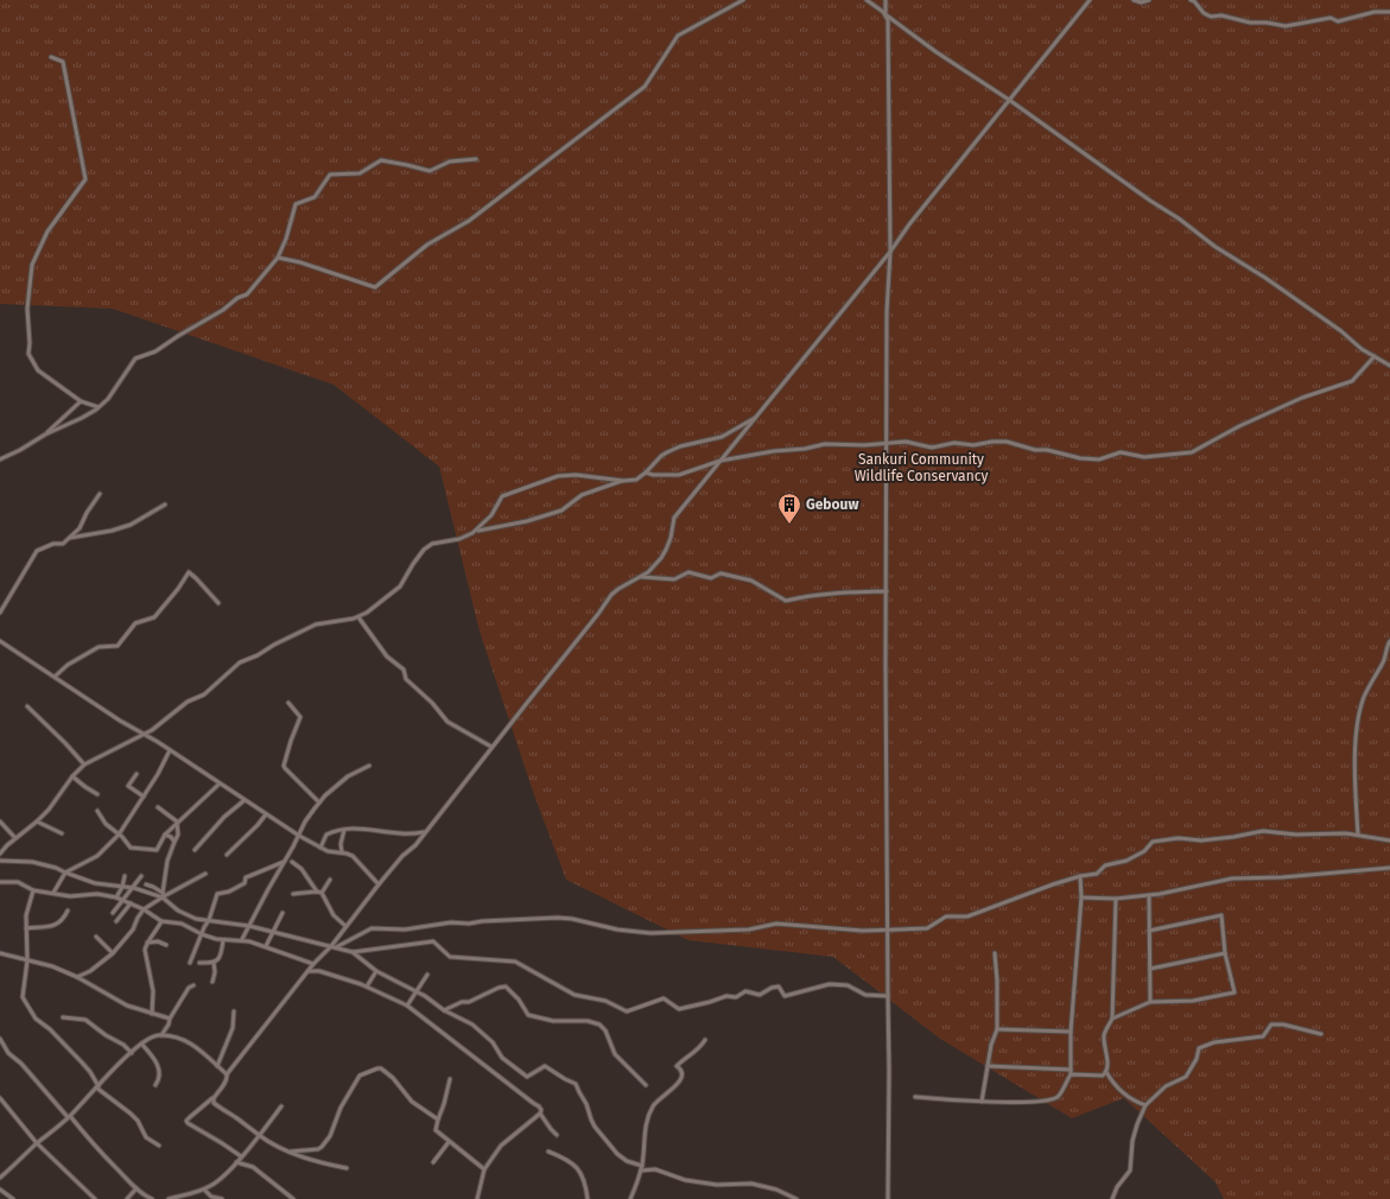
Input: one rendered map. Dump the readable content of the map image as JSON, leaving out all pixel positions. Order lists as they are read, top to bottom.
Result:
{
  "parks": ["Sankuri Community Wildlife Conservancy"],
  "places": {
    "building": ["Gebouw"]
  }
}
